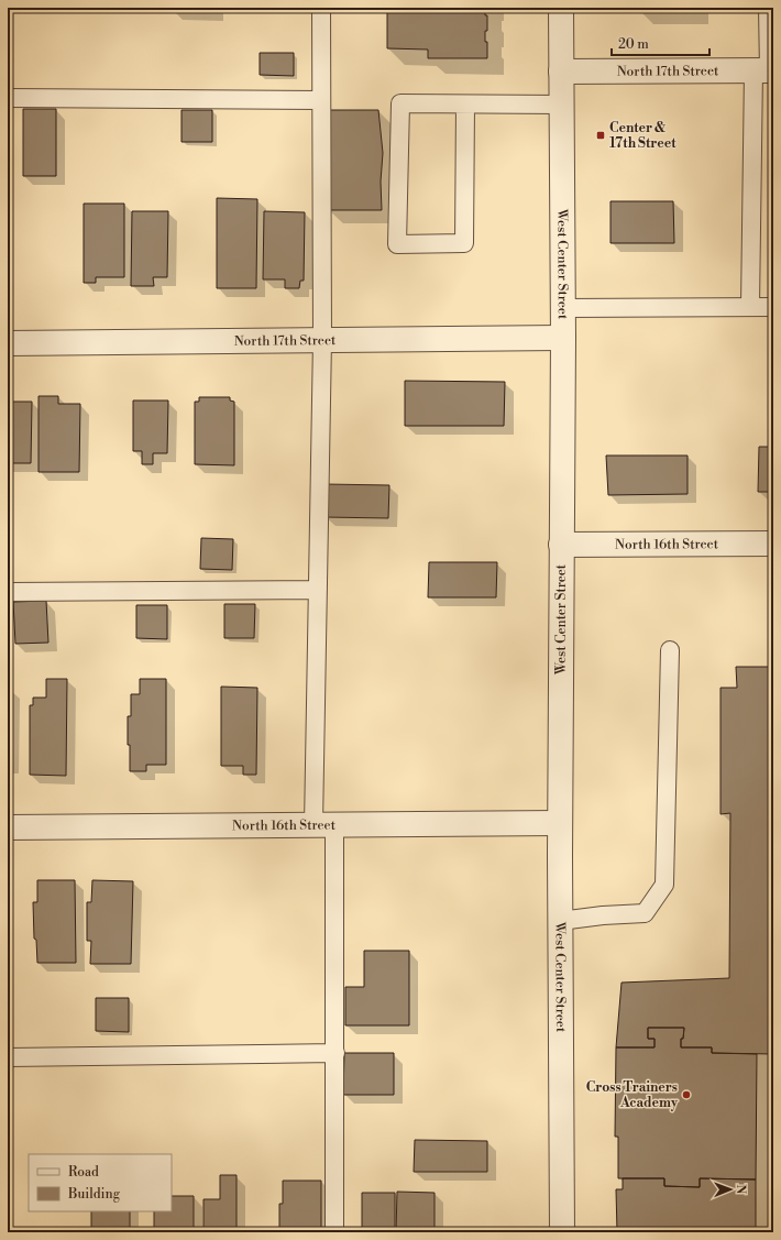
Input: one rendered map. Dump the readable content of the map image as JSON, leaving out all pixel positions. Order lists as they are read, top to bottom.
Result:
{
  "streets": {
    "street": ["North 17th Street", "West Center Street", "North 16th Street"]
  },
  "crossings": [
    ["North 17th Street", "West Center Street"],
    ["West Center Street", "North 16th Street"]
  ],
  "places": {
    "transit": ["Center & 17th Street"],
    "other": ["Cross Trainers Academy"]
  },
  "legend": ["Road", "Building"],
  "scale_bar": "20 m",
  "north": "right"
}
